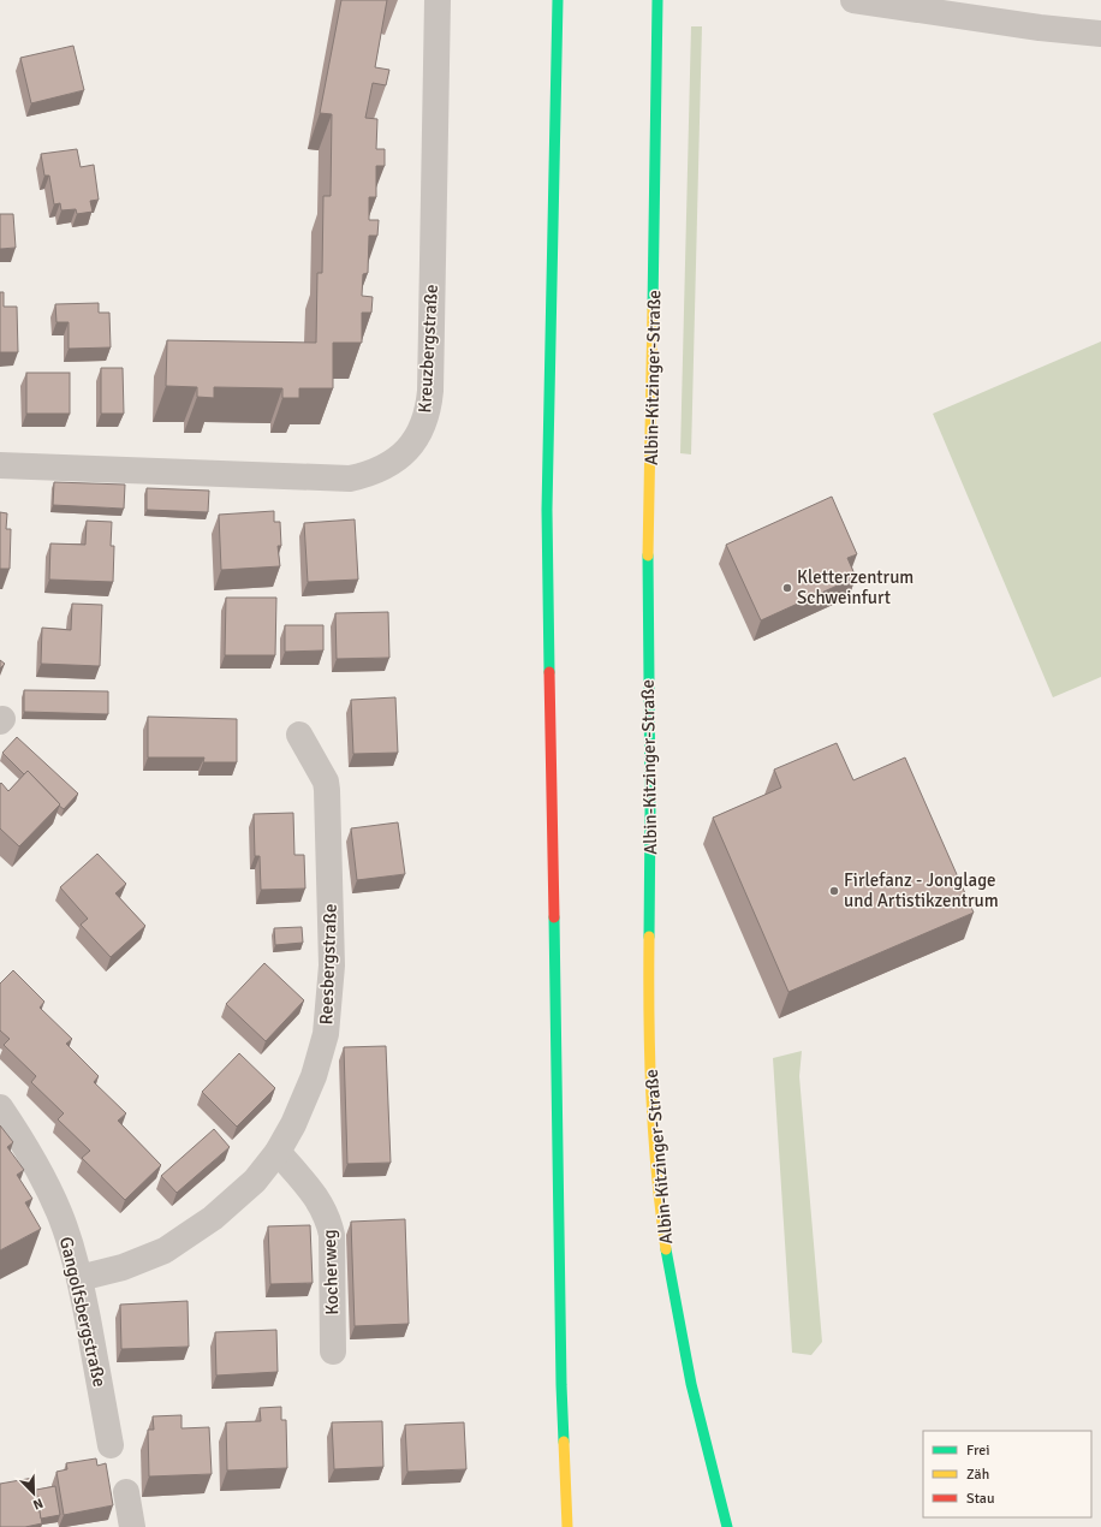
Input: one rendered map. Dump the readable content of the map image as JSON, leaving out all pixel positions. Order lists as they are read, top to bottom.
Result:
{
  "streets": {
    "street": [
      "Kreuzbergstraße",
      "Albin-Kitzinger-Straße",
      "Reesbergstraße",
      "Kocherweg",
      "Gangolfsbergstraße"
    ]
  },
  "crossings": [
    ["Reesbergstraße", "Kocherweg"],
    ["Reesbergstraße", "Gangolfsbergstraße"]
  ],
  "places": ["Kletterzentrum Schweinfurt", "Firlefanz - Jonglage und Artistikzentrum"],
  "legend": ["Frei", "Zäh", "Stau"],
  "north": "bottom right"
}
